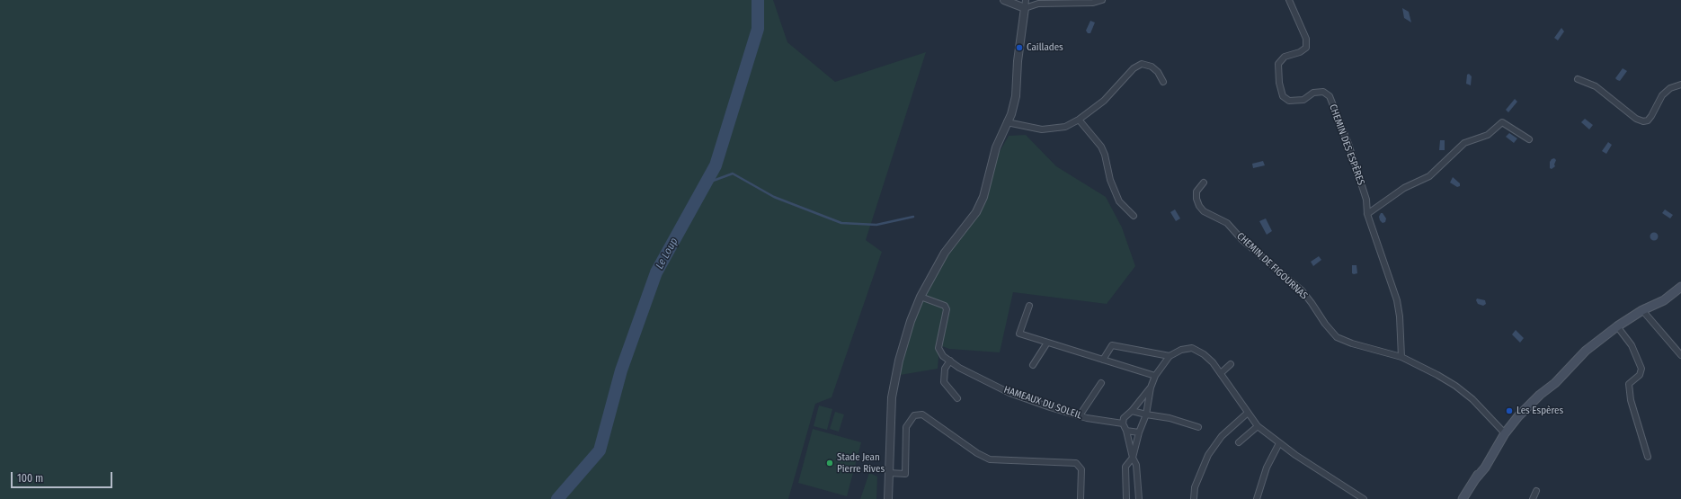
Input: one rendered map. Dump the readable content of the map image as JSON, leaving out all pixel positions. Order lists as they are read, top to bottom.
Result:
{
  "streets": {
    "street": ["CHEMIN DES ESPÈRES", "CHEMIN DE FIGOURNAS", "HAMEAUX DU SOLEIL"]
  },
  "crossings": [
    ["CHEMIN DES ESPÈRES", "CHEMIN DE FIGOURNAS"]
  ],
  "water": ["Le Loup"],
  "places": ["Caillades", "Les Espères", "Stade Jean Pierre Rives"],
  "scale_bar": "100 m"
}
